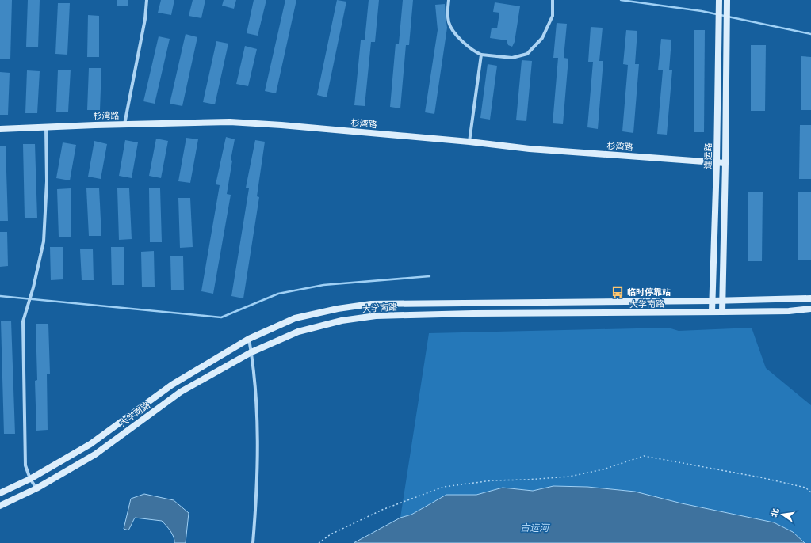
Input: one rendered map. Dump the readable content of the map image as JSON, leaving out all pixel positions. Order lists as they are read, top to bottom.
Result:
{
  "streets": {
    "main road": ["杉湾路", "连运路", "大学南路"]
  },
  "crossings": [
    ["杉湾路", "连运路"],
    ["连运路", "大学南路"]
  ],
  "water": ["古运河"],
  "places": {
    "bus stop": ["临时停靠站"]
  },
  "north": "left"
}
